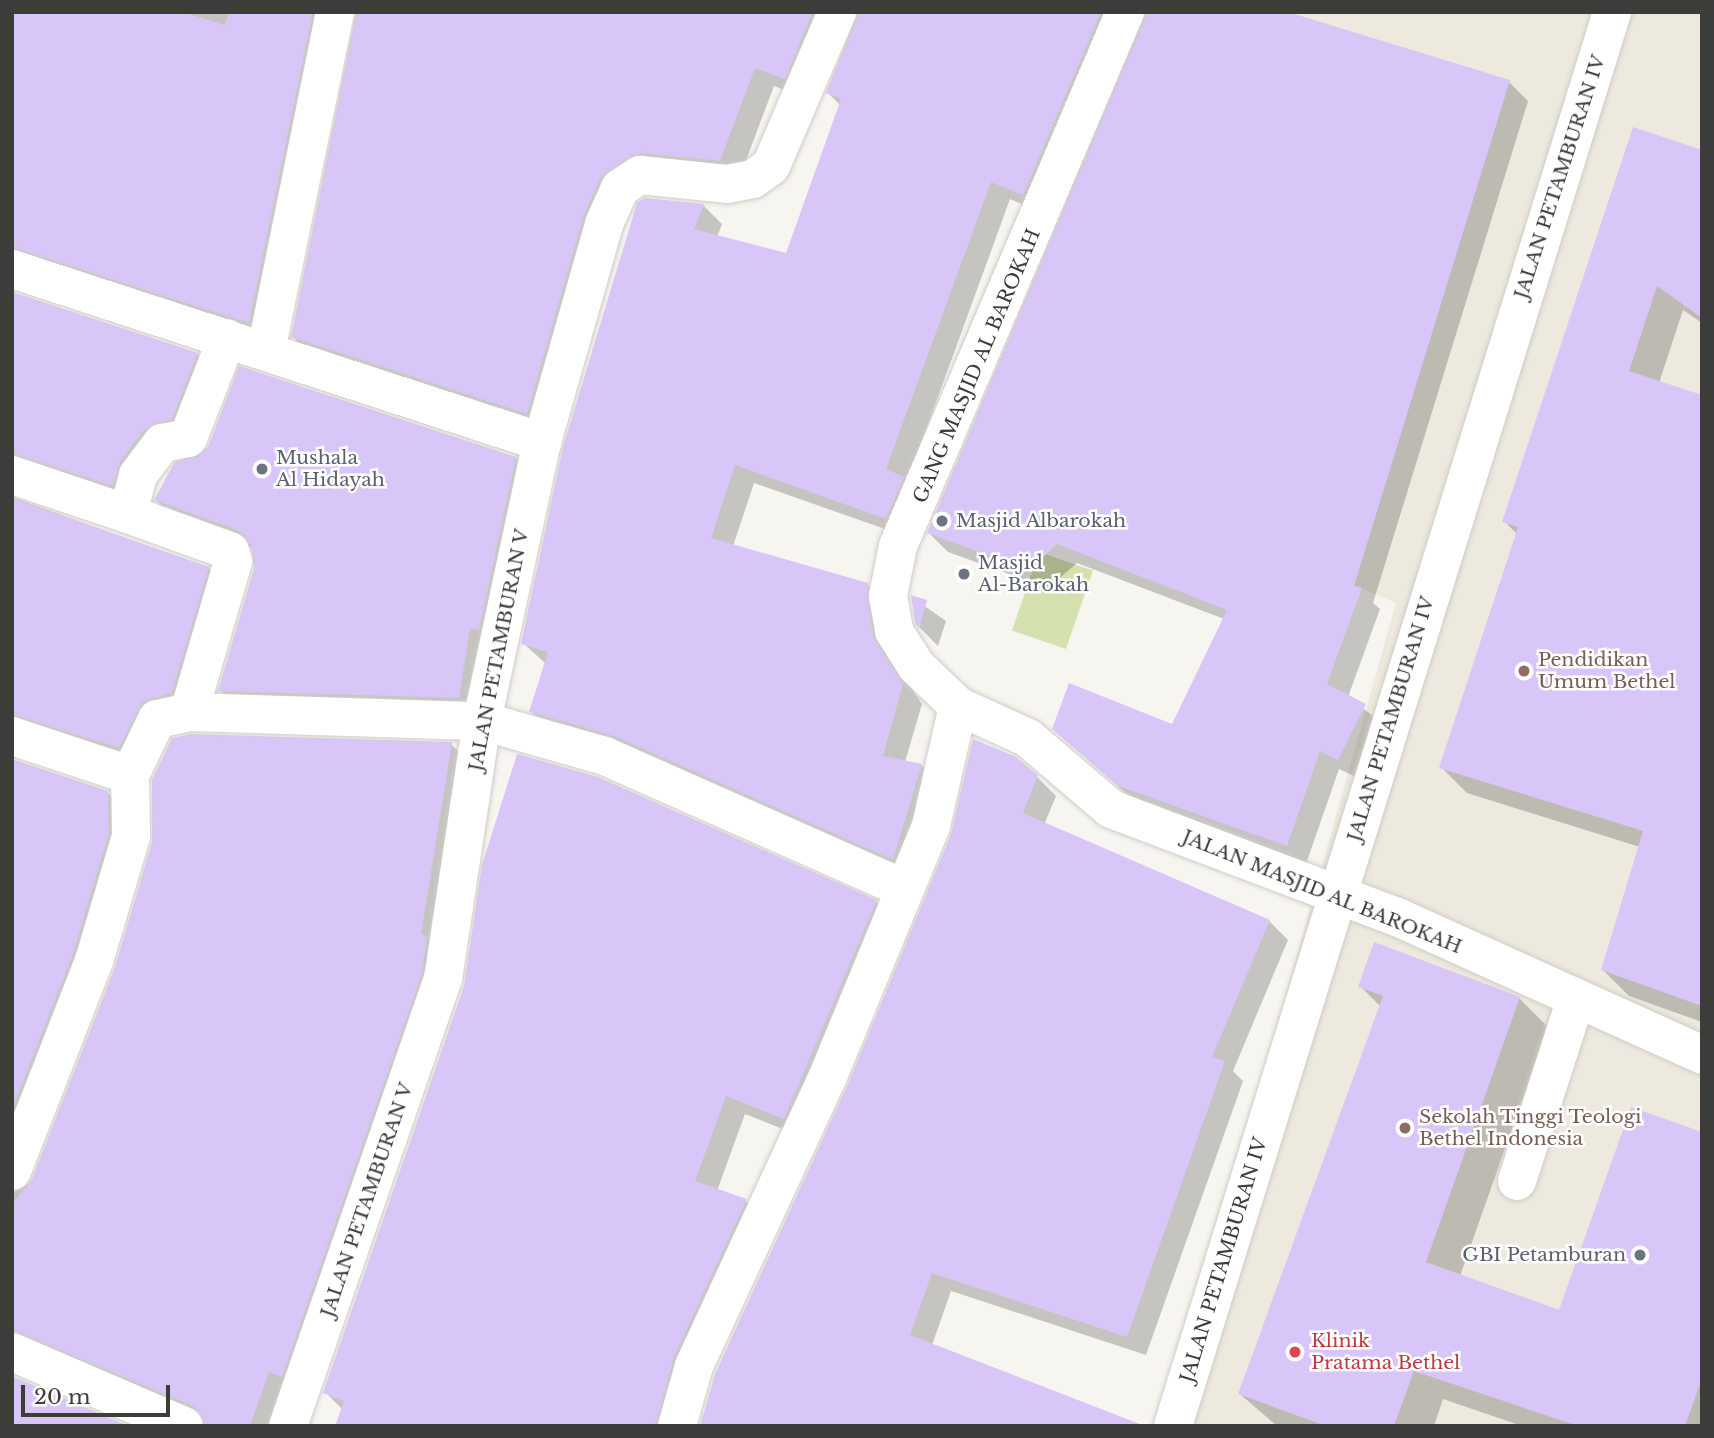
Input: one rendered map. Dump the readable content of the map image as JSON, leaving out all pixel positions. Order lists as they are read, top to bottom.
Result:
{
  "streets": {
    "street": [
      "JALAN PETAMBURAN IV",
      "GANG MASJID AL BAROKAH",
      "JALAN PETAMBURAN V",
      "JALAN MASJID AL BAROKAH"
    ]
  },
  "crossings": [
    ["JALAN PETAMBURAN IV", "JALAN MASJID AL BAROKAH"],
    ["GANG MASJID AL BAROKAH", "JALAN MASJID AL BAROKAH"]
  ],
  "places": [
    "Mushala Al Hidayah",
    "Masjid Albarokah",
    "Masjid Al-Barokah",
    "Pendidikan Umum Bethel",
    "Sekolah Tinggi Teologi Bethel Indonesia",
    "GBI Petamburan",
    "Klinik Pratama Bethel"
  ],
  "scale_bar": "20 m"
}
